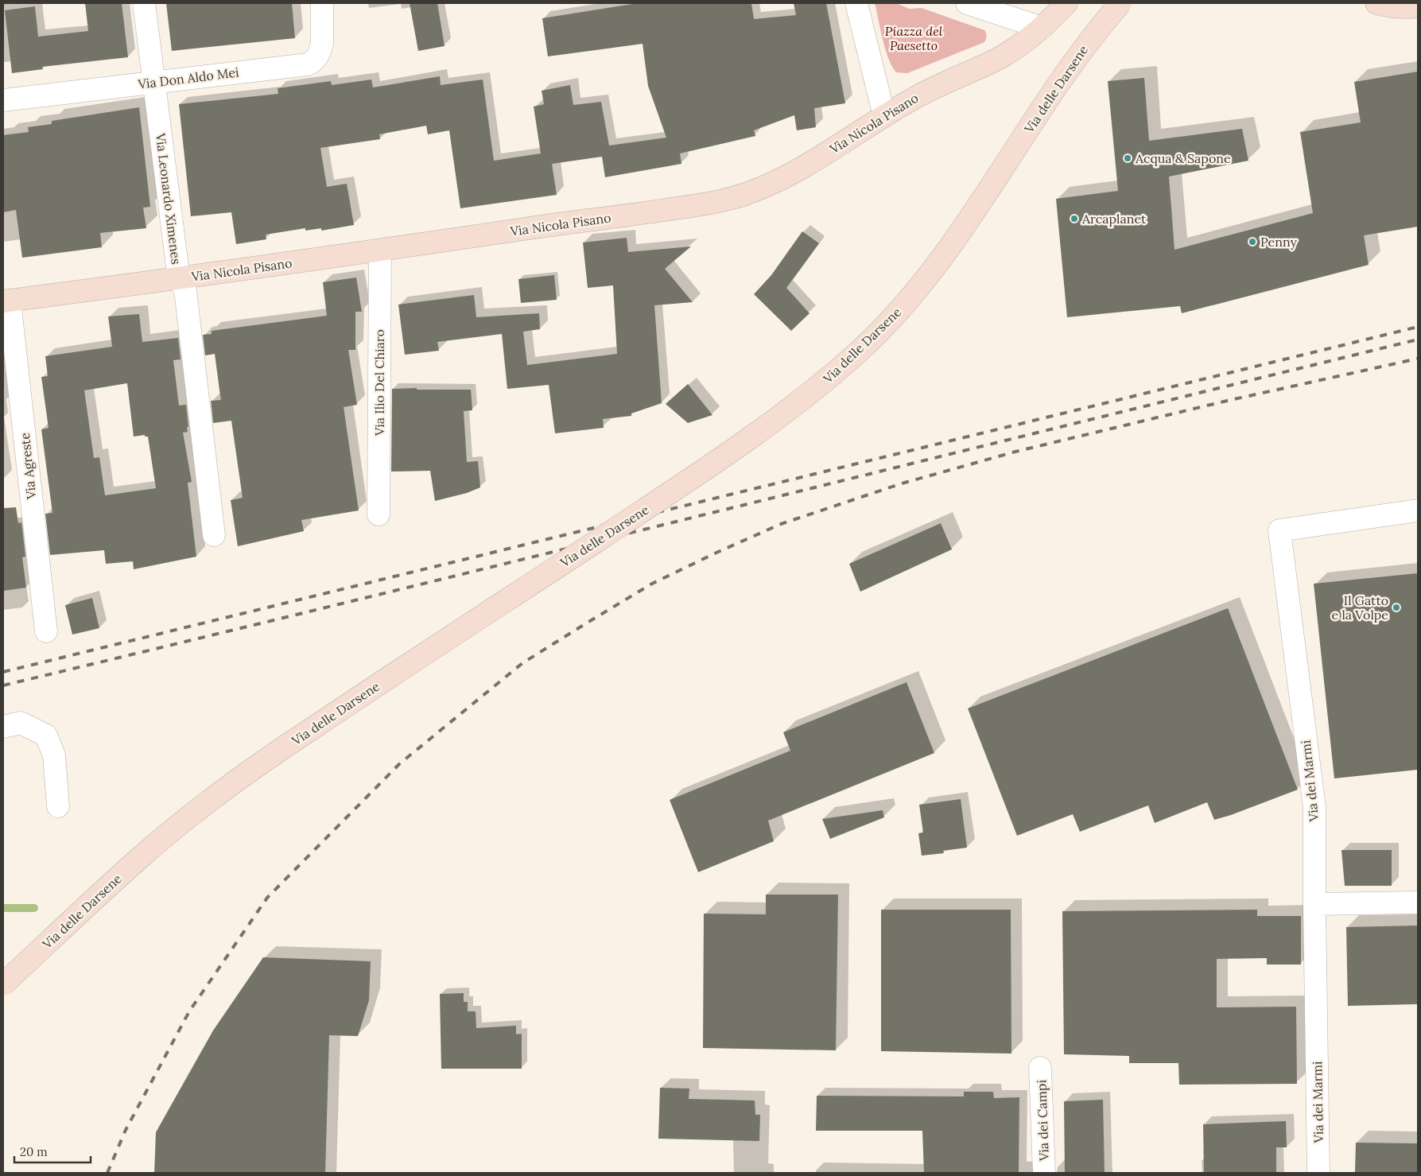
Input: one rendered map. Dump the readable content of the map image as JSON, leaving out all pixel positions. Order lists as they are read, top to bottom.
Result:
{
  "streets": {
    "street": [
      "Via Don Aldo Mei",
      "Via delle Darsene",
      "Via Nicola Pisano",
      "Via Leonardo Ximenes",
      "Via Ilio Del Chiaro",
      "Via Agreste",
      "Via dei Marmi",
      "Via dei Campi"
    ]
  },
  "crossings": [
    ["Via Don Aldo Mei", "Via Leonardo Ximenes"],
    ["Via Nicola Pisano", "Via Leonardo Ximenes"],
    ["Via Nicola Pisano", "Via Ilio Del Chiaro"],
    ["Via Nicola Pisano", "Via Agreste"]
  ],
  "parks": ["Piazza del Paesetto"],
  "places": [
    "Acqua & Sapone",
    "Arcaplanet",
    "Penny",
    "Il Gatto e la Volpe"
  ],
  "scale_bar": "20 m"
}
